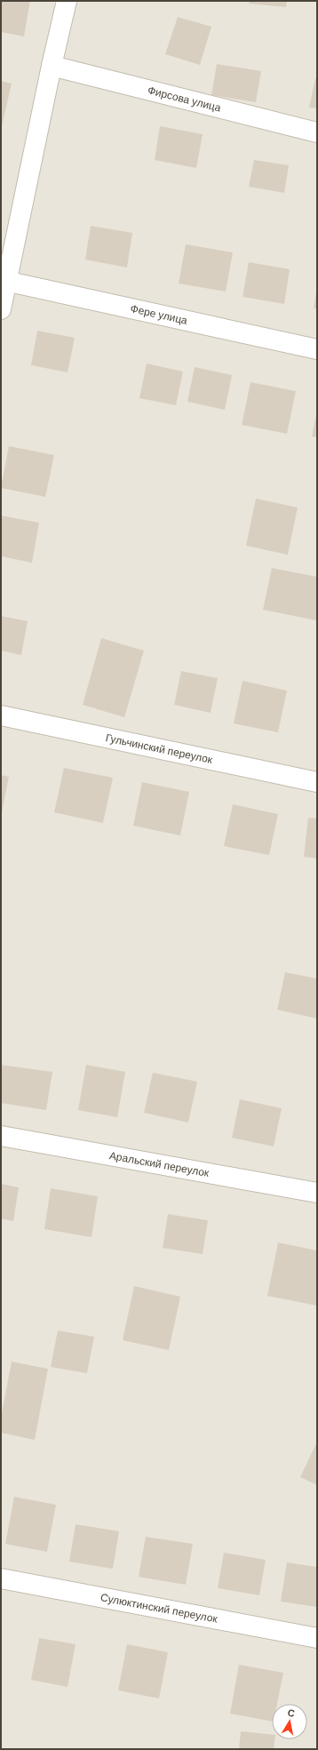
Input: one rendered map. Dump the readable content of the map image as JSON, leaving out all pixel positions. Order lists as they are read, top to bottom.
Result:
{
  "streets": {
    "street": [
      "Фирсова улица",
      "Фере улица",
      "Гульчинский переулок",
      "Аральский переулок",
      "Сулюктинский переулок"
    ]
  },
  "north": "top"
}
